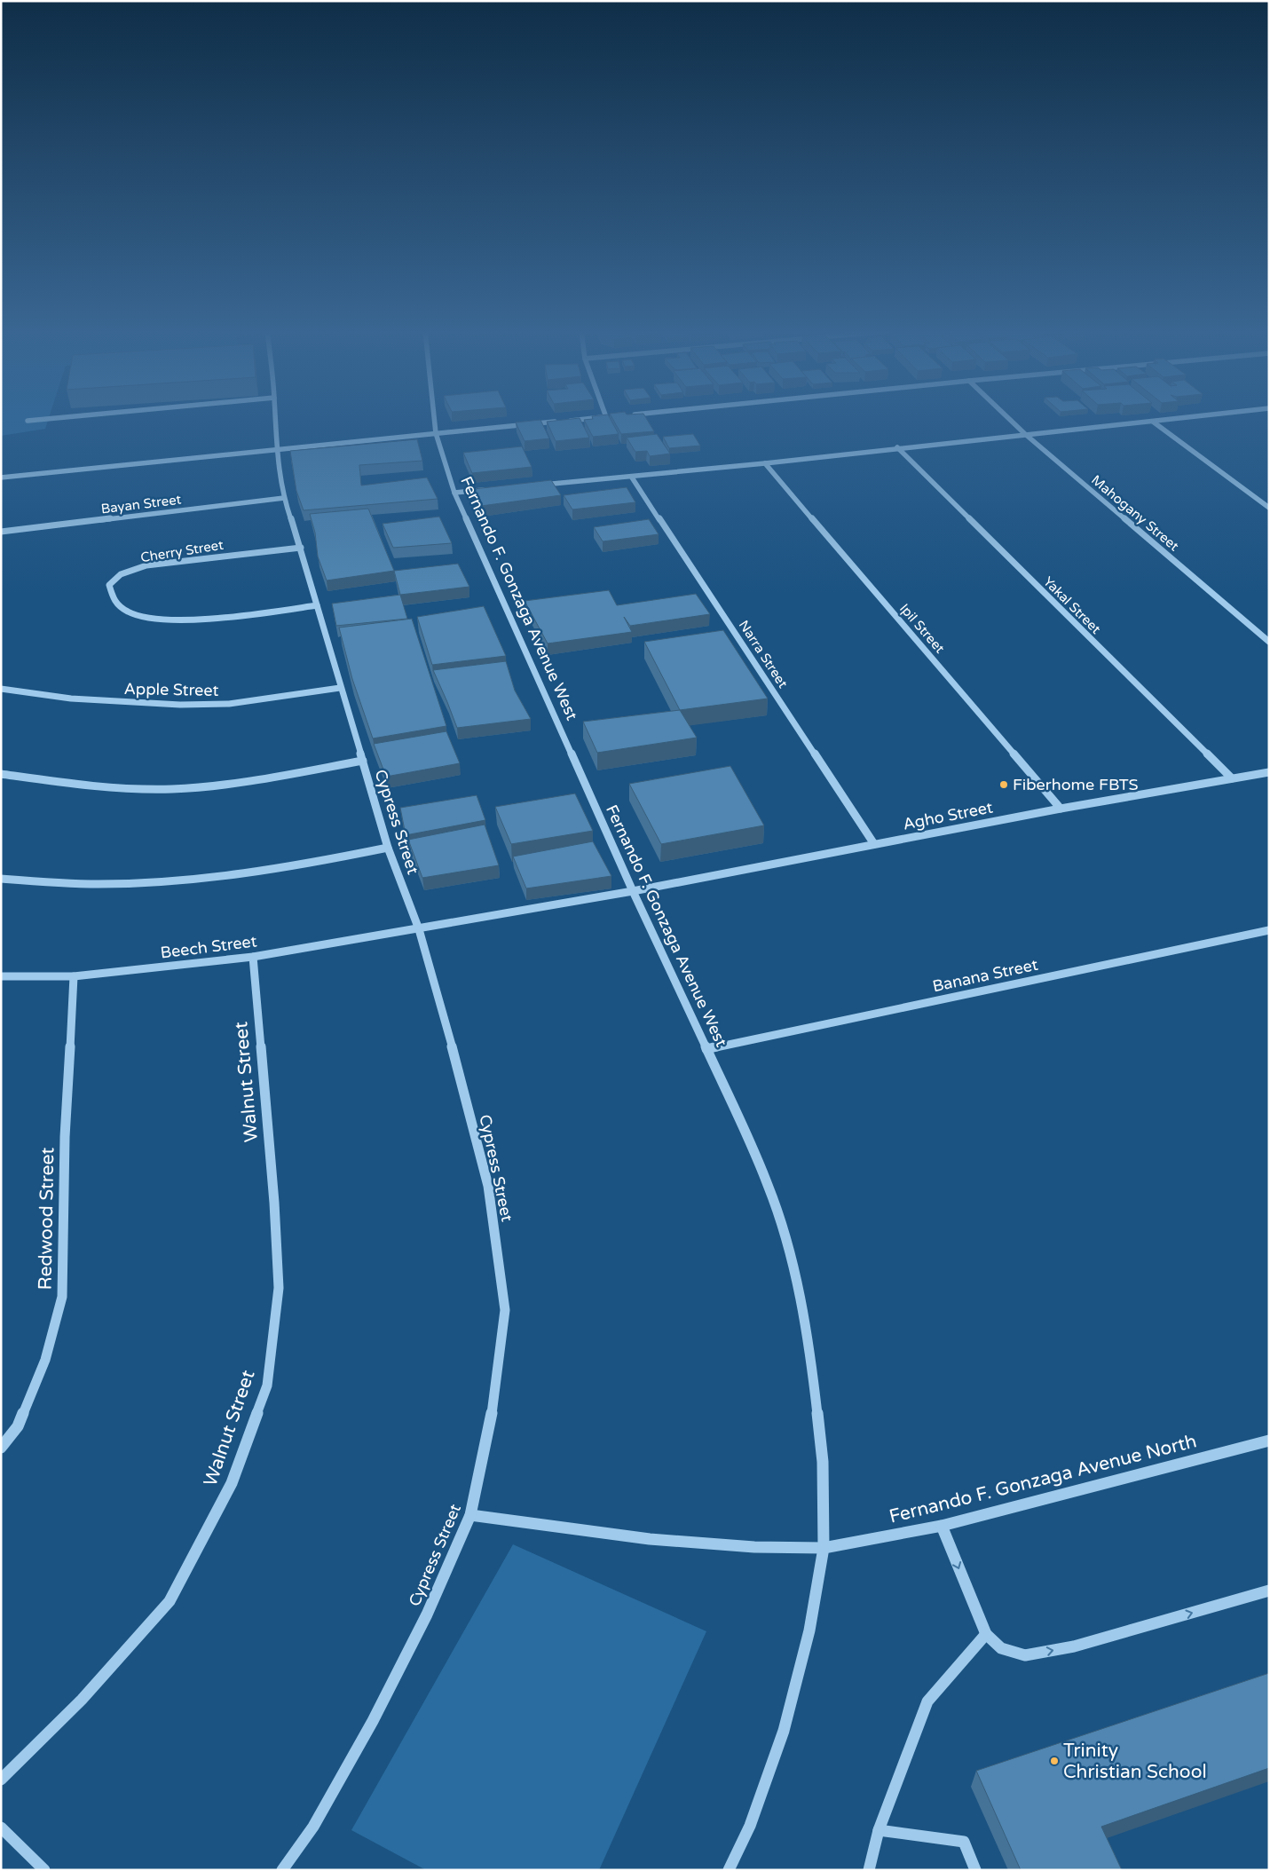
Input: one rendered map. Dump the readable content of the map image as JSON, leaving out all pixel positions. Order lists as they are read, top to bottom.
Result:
{
  "streets": {
    "street": [
      "Bayan Street",
      "Mahogany Street",
      "Cherry Street",
      "Fernando F. Gonzaga Avenue West",
      "Yakal Street",
      "Ipil Street",
      "Narra Street",
      "Apple Street",
      "Agho Street",
      "Cypress Street",
      "Beech Street",
      "Banana Street",
      "Walnut Street",
      "Redwood Street",
      "Fernando F. Gonzaga Avenue North"
    ]
  },
  "crossings": [
    ["Bayan Street", "Cypress Street"],
    ["Cherry Street", "Cypress Street"],
    ["Fernando F. Gonzaga Avenue West", "Agho Street"],
    ["Fernando F. Gonzaga Avenue West", "Beech Street"],
    ["Fernando F. Gonzaga Avenue West", "Banana Street"],
    ["Fernando F. Gonzaga Avenue West", "Fernando F. Gonzaga Avenue North"],
    ["Yakal Street", "Agho Street"],
    ["Ipil Street", "Agho Street"],
    ["Narra Street", "Agho Street"],
    ["Apple Street", "Cypress Street"],
    ["Agho Street", "Beech Street"],
    ["Cypress Street", "Beech Street"],
    ["Cypress Street", "Fernando F. Gonzaga Avenue North"],
    ["Beech Street", "Walnut Street"],
    ["Beech Street", "Redwood Street"]
  ],
  "places": ["Fiberhome FBTS", "Trinity Christian School"]
}
